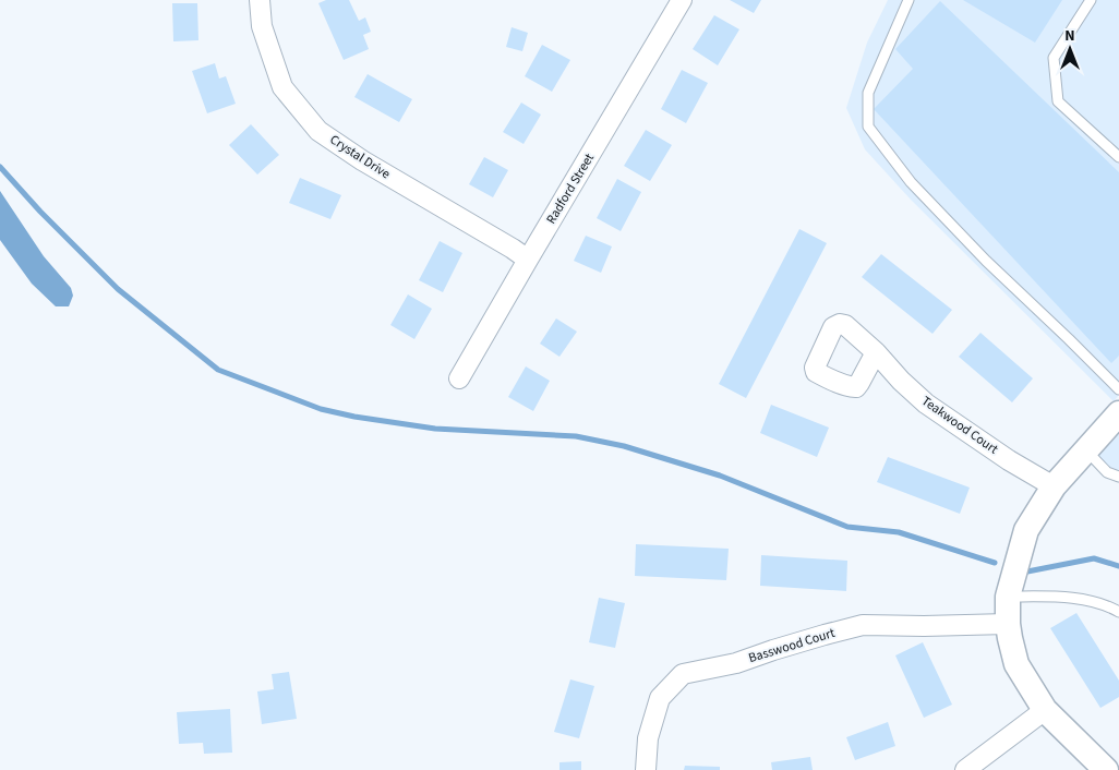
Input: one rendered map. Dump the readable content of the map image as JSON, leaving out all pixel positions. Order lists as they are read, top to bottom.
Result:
{
  "streets": {
    "street": [
      "Crystal Drive",
      "Radford Street",
      "Teakwood Court",
      "Basswood Court"
    ]
  },
  "crossings": [
    ["Crystal Drive", "Radford Street"]
  ],
  "north": "top"
}
